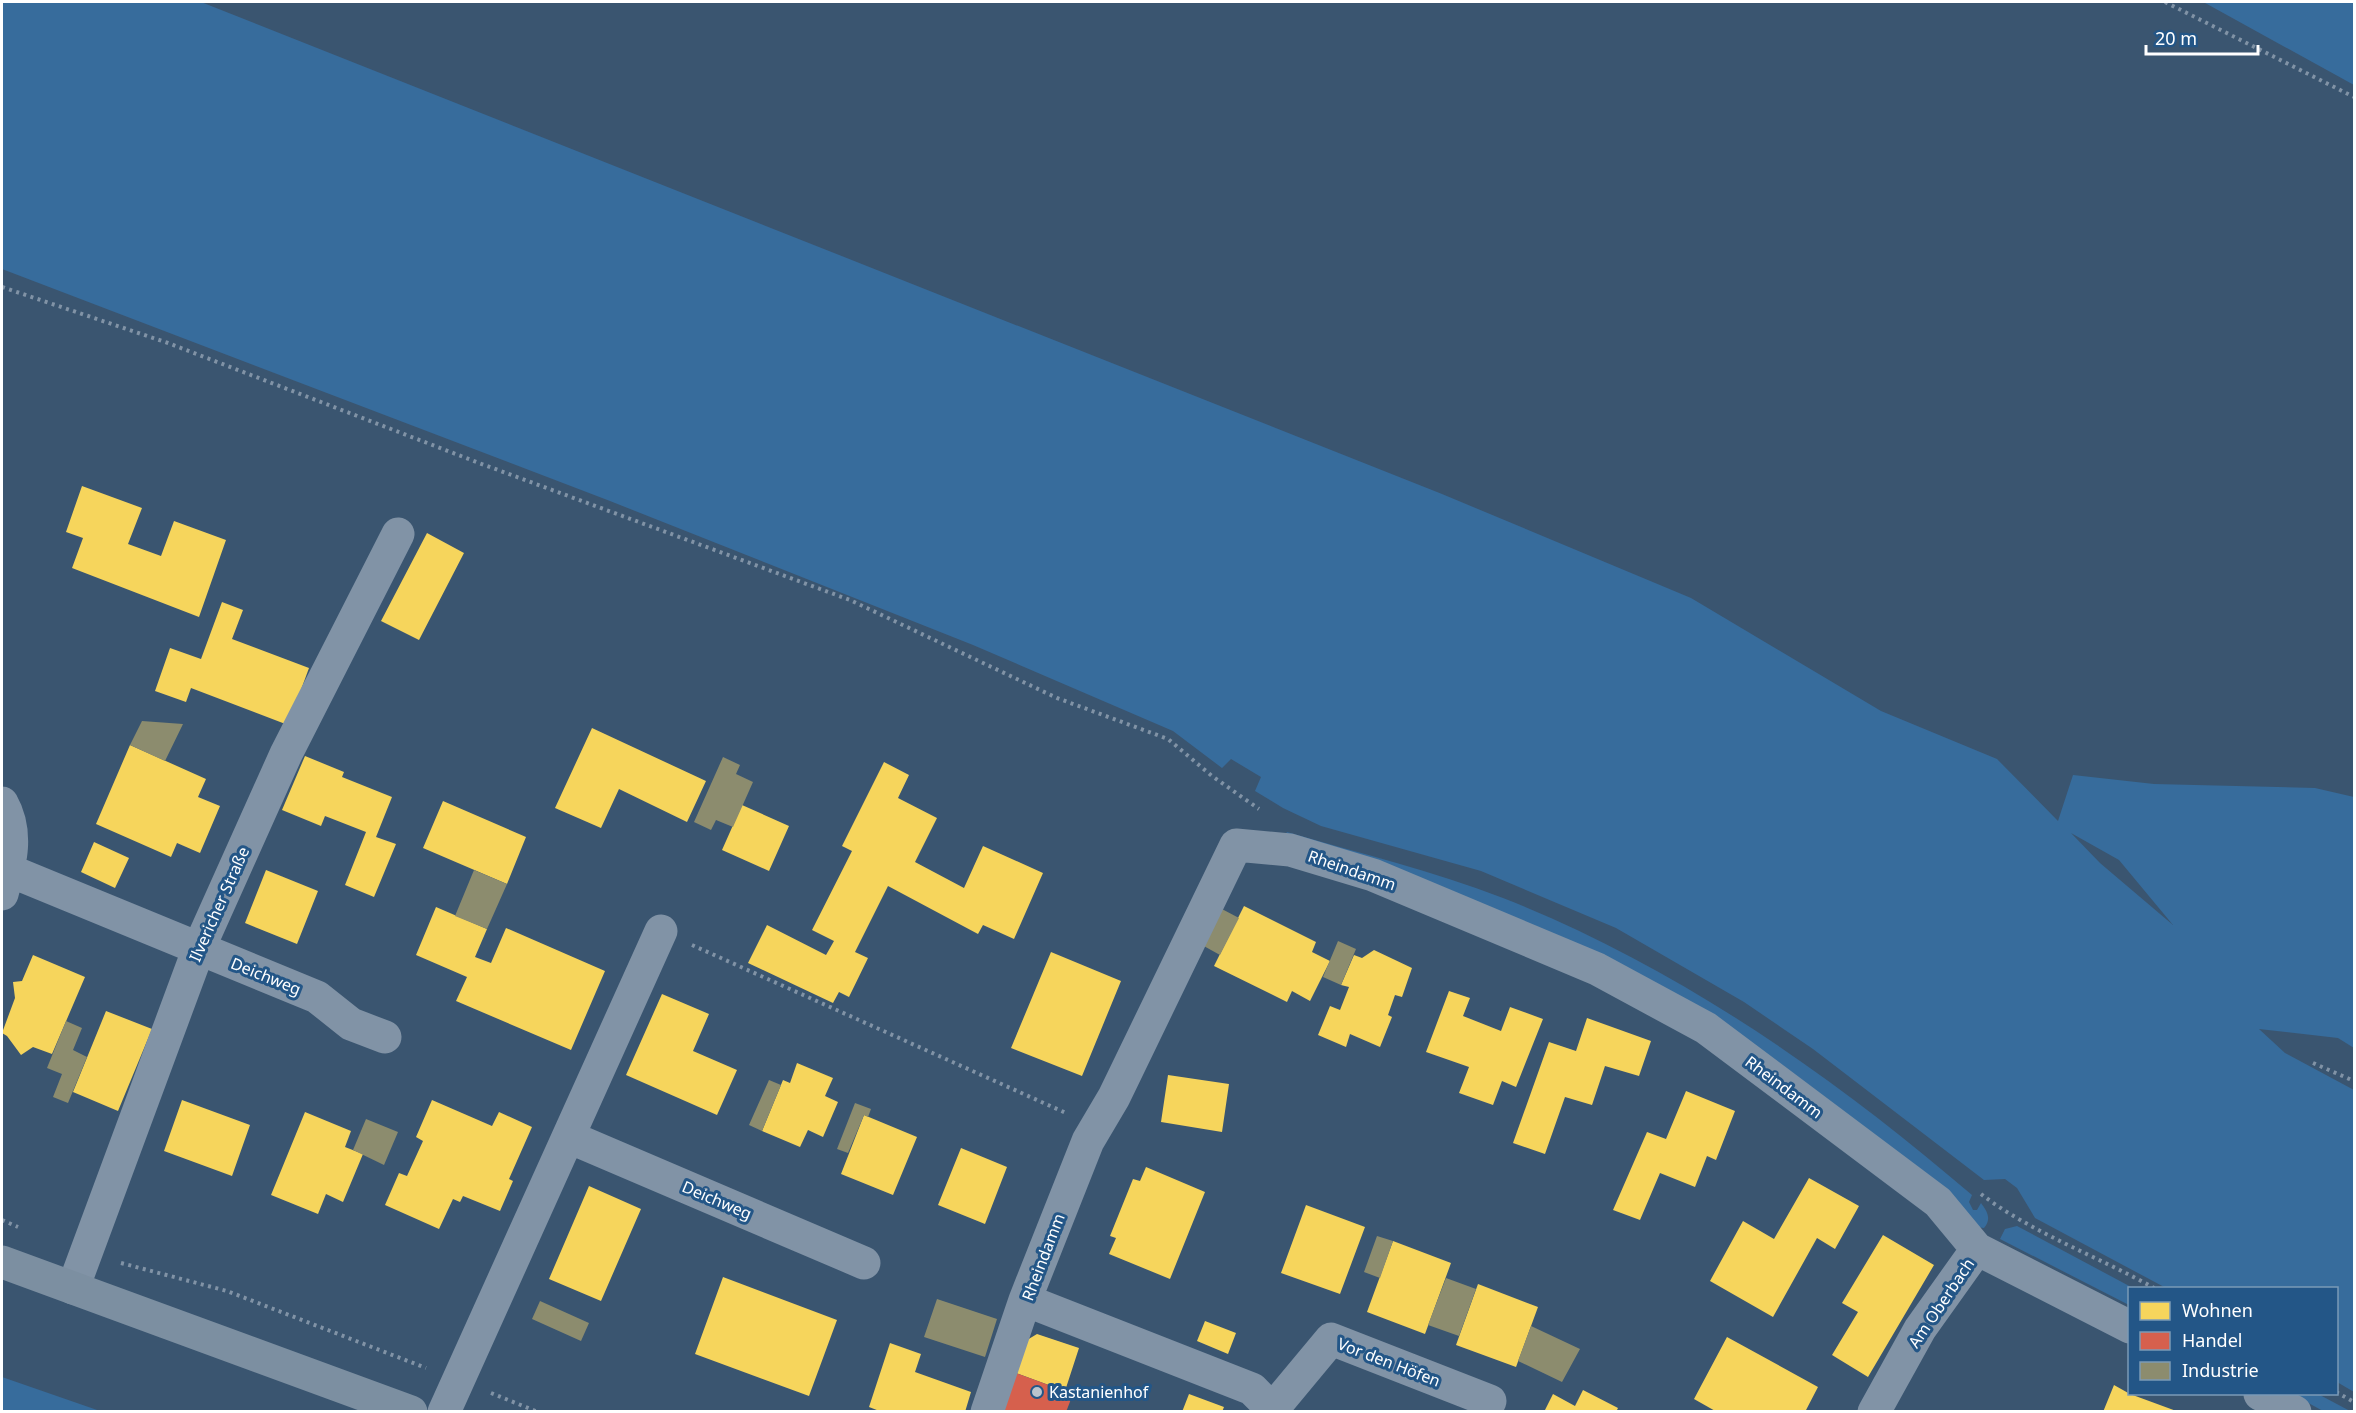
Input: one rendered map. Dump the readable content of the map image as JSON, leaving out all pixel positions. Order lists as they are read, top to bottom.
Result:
{
  "streets": {
    "street": [
      "Rheindamm",
      "Ilvericher Straße",
      "Deichweg",
      "Am Oberbach",
      "Vor den Höfen"
    ]
  },
  "crossings": [
    ["Rheindamm", "Am Oberbach"],
    ["Rheindamm", "Vor den Höfen"],
    ["Ilvericher Straße", "Deichweg"]
  ],
  "places": ["Kastanienhof"],
  "legend": ["Wohnen", "Handel", "Industrie"],
  "scale_bar": "20 m"
}
